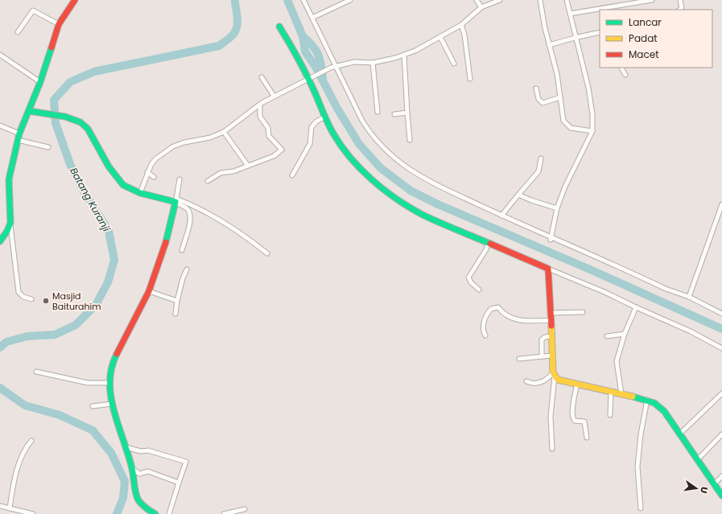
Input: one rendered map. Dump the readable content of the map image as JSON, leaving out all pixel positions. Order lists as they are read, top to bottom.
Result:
{
  "water": ["Batang Kuranji"],
  "places": ["Masjid Baiturahim"],
  "legend": ["Lancar", "Padat", "Macet"],
  "north": "right"
}
